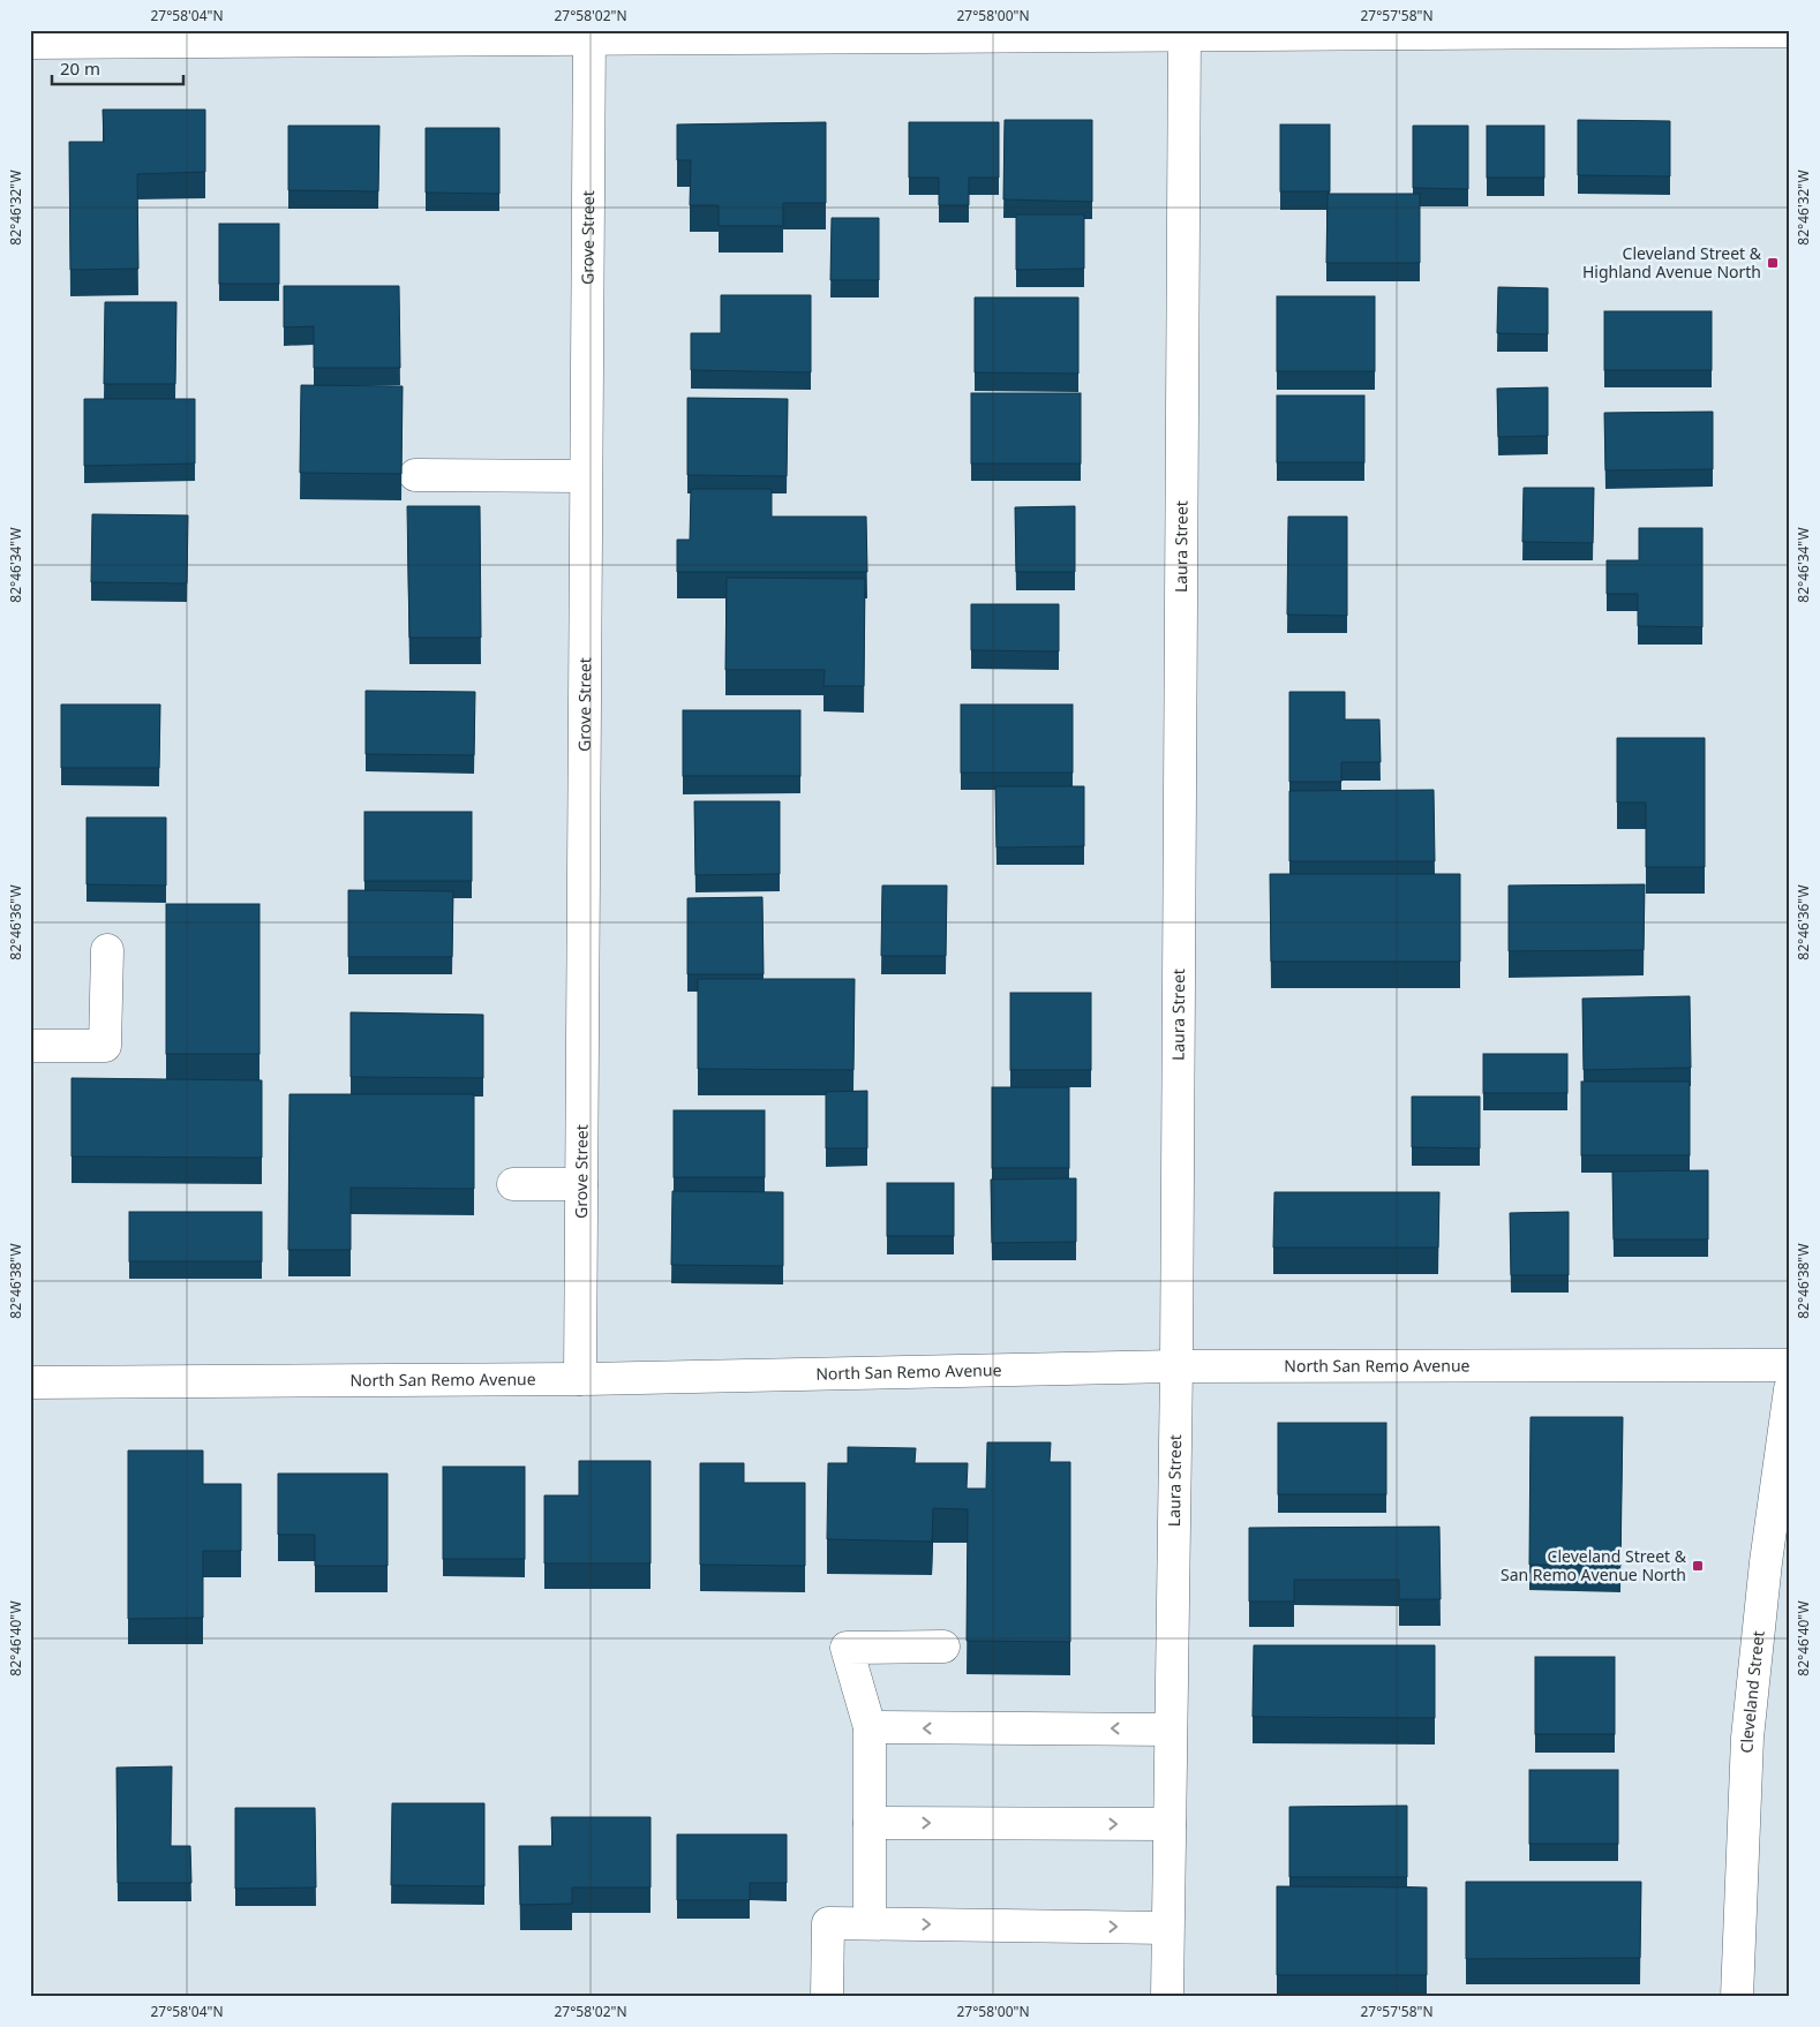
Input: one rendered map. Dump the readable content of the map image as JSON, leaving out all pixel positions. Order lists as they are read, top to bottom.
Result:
{
  "streets": {
    "street": [
      "Grove Street",
      "Laura Street",
      "North San Remo Avenue",
      "Cleveland Street"
    ]
  },
  "crossings": [
    ["Grove Street", "North San Remo Avenue"],
    ["Laura Street", "North San Remo Avenue"]
  ],
  "places": {
    "transit": ["Cleveland Street & Highland Avenue North", "Cleveland Street & San Remo Avenue North"]
  },
  "scale_bar": "20 m",
  "coordinates": [
    "27°58'04\"N",
    "27°58'02\"N",
    "27°58'00\"N",
    "27°57'58\"N",
    "82°46'32\"W",
    "82°46'34\"W",
    "82°46'36\"W",
    "82°46'38\"W",
    "82°46'40\"W"
  ]
}
